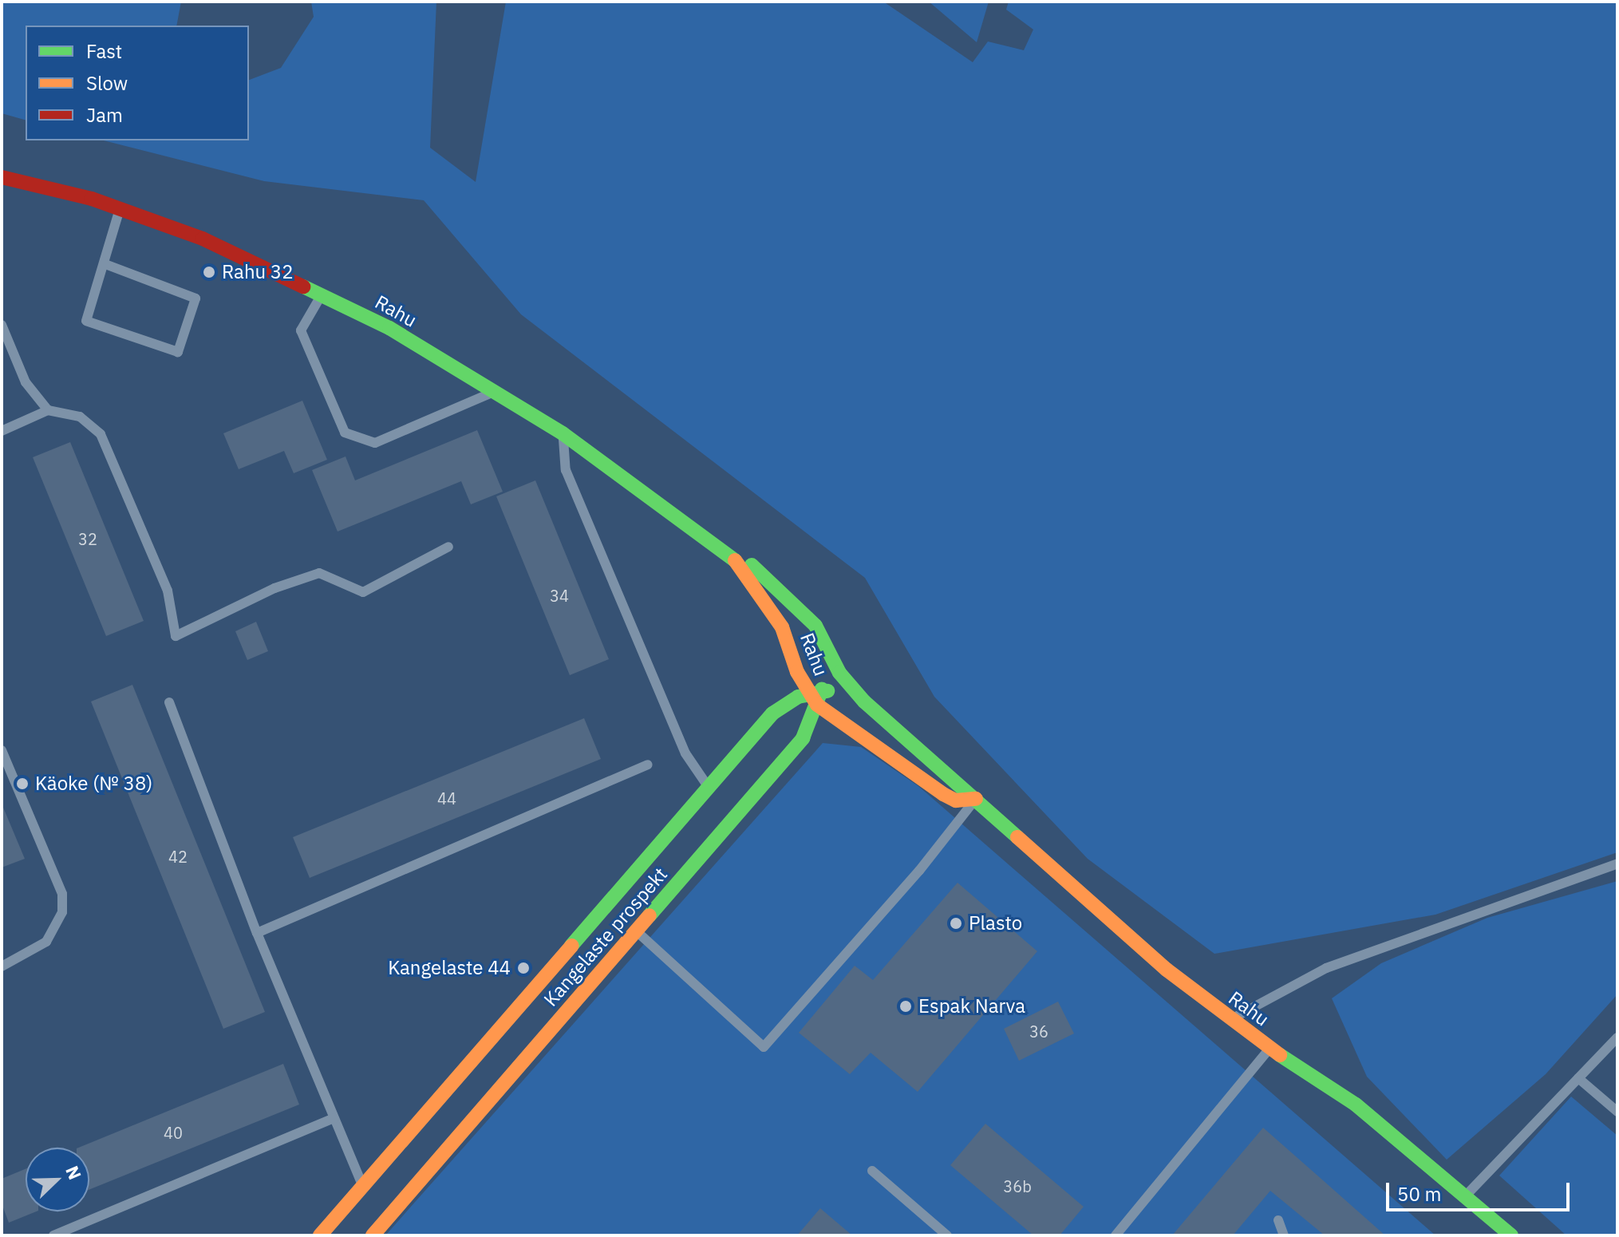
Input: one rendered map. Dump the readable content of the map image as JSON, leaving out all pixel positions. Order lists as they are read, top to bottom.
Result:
{
  "streets": {
    "main road": ["Rahu", "Kangelaste prospekt"]
  },
  "crossings": [
    ["Rahu", "Kangelaste prospekt"]
  ],
  "places": [
    "Rahu 32",
    "Käoke (№ 38)",
    "Plasto",
    "Kangelaste 44",
    "Espak Narva"
  ],
  "house_numbers": [
    "32",
    "34",
    "44",
    "42",
    "36",
    "40",
    "36b"
  ],
  "legend": ["Fast", "Slow", "Jam"],
  "scale_bar": "50 m",
  "north": "top right"
}
